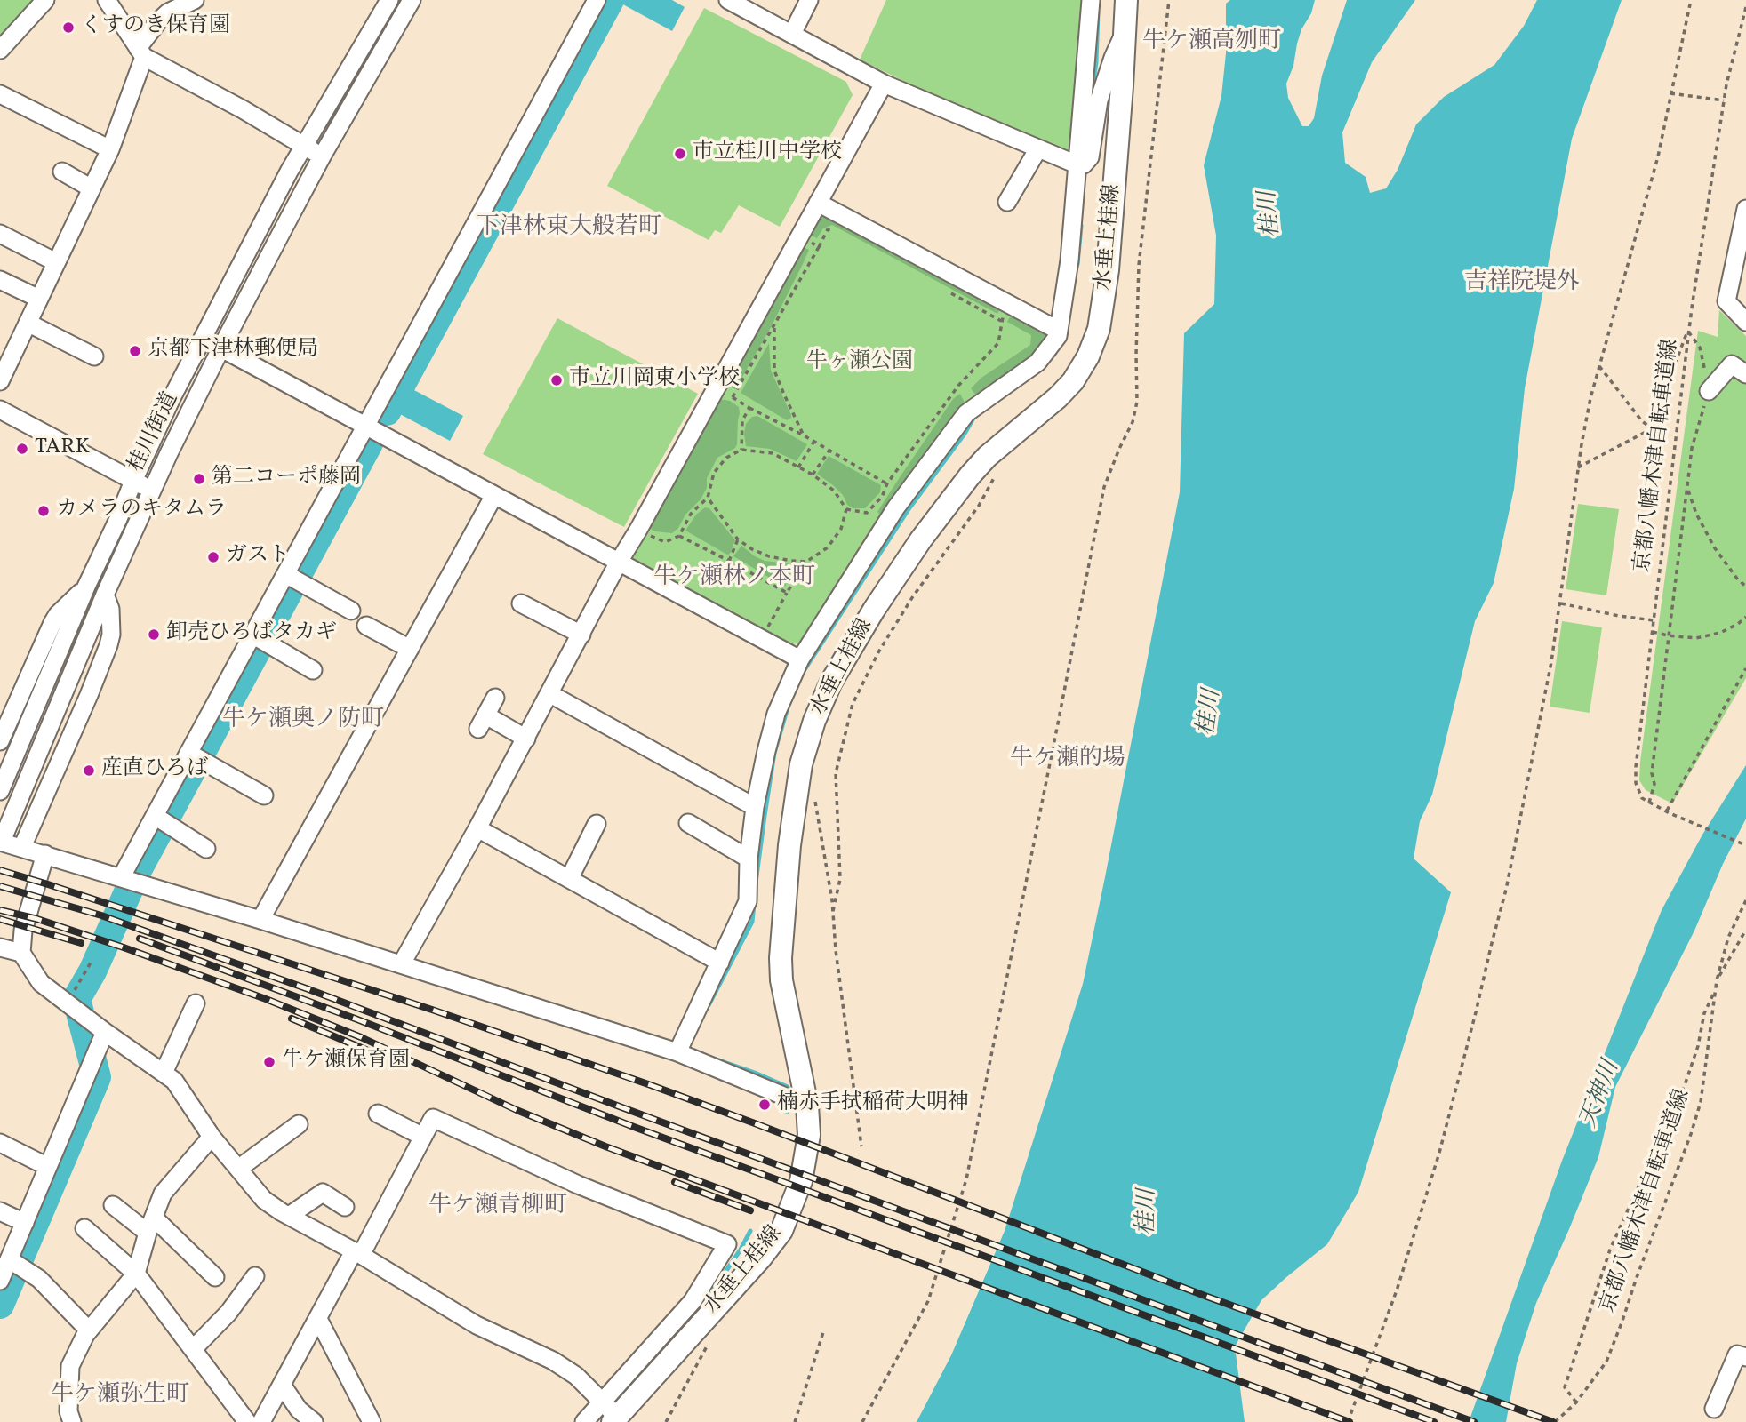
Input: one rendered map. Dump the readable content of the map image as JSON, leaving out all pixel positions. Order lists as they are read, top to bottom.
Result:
{
  "streets": {
    "main road": ["水垂上桂線"],
    "street": ["桂川街道"],
    "path": ["京都八幡木津自転車道線"]
  },
  "districts": [
    "牛ケ瀬高刎町",
    "下津林東大般若町",
    "吉祥院堤外",
    "牛ケ瀬林ノ本町",
    "牛ケ瀬奥ノ防町",
    "牛ケ瀬的場",
    "牛ケ瀬青柳町",
    "牛ケ瀬弥生町"
  ],
  "water": ["桂川", "天神川"],
  "parks": ["牛ヶ瀬公園"],
  "places": [
    "くすのき保育園",
    "市立桂川中学校",
    "京都下津林郵便局",
    "市立川岡東小学校",
    "TARK",
    "第二コーポ藤岡",
    "カメラのキタムラ",
    "ガスト",
    "卸売ひろばタカギ",
    "産直ひろば",
    "牛ケ瀬保育園",
    "楠赤手拭稲荷大明神"
  ]
}
